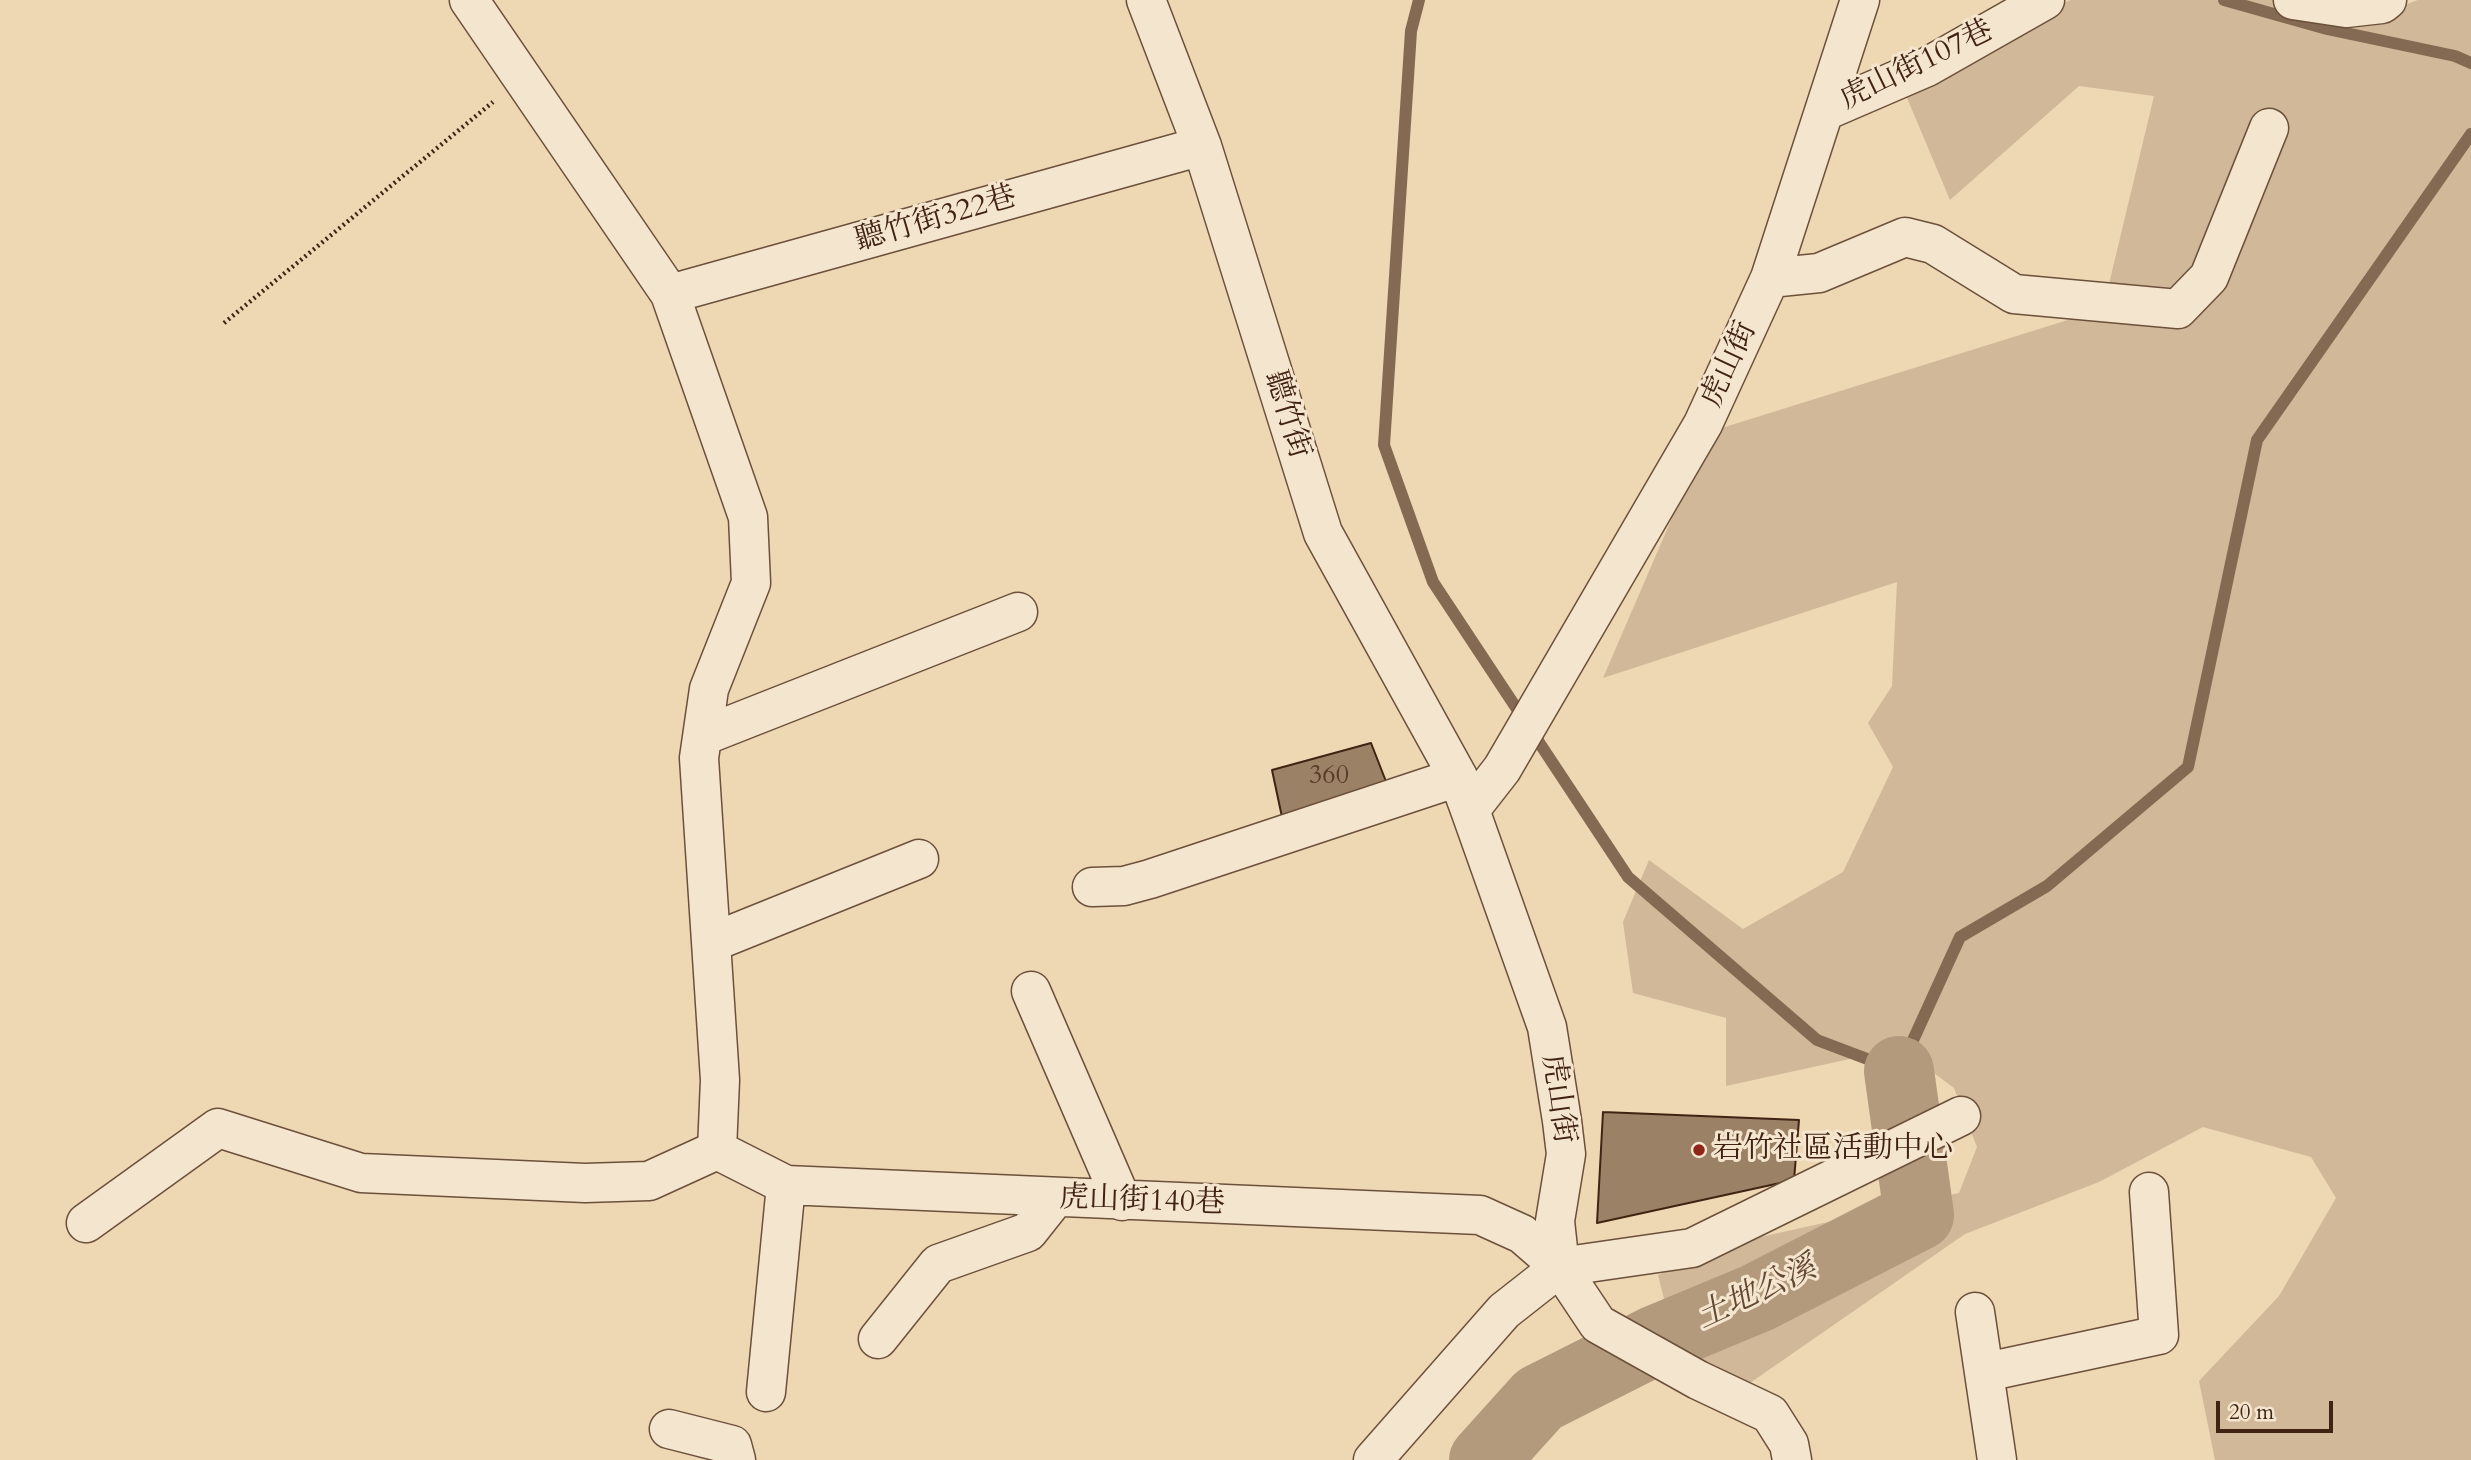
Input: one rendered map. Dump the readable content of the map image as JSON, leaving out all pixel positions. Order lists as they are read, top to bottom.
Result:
{
  "streets": {
    "street": [
      "虎山街107巷",
      "聽竹街322巷",
      "虎山街",
      "聽竹街",
      "虎山街140巷"
    ]
  },
  "crossings": [
    ["虎山街107巷", "虎山街"],
    ["聽竹街322巷", "聽竹街"],
    ["虎山街", "聽竹街"],
    ["虎山街", "虎山街140巷"]
  ],
  "water": ["土地公溪"],
  "places": ["岩竹社區活動中心"],
  "house_numbers": ["360"],
  "scale_bar": "20 m"
}
